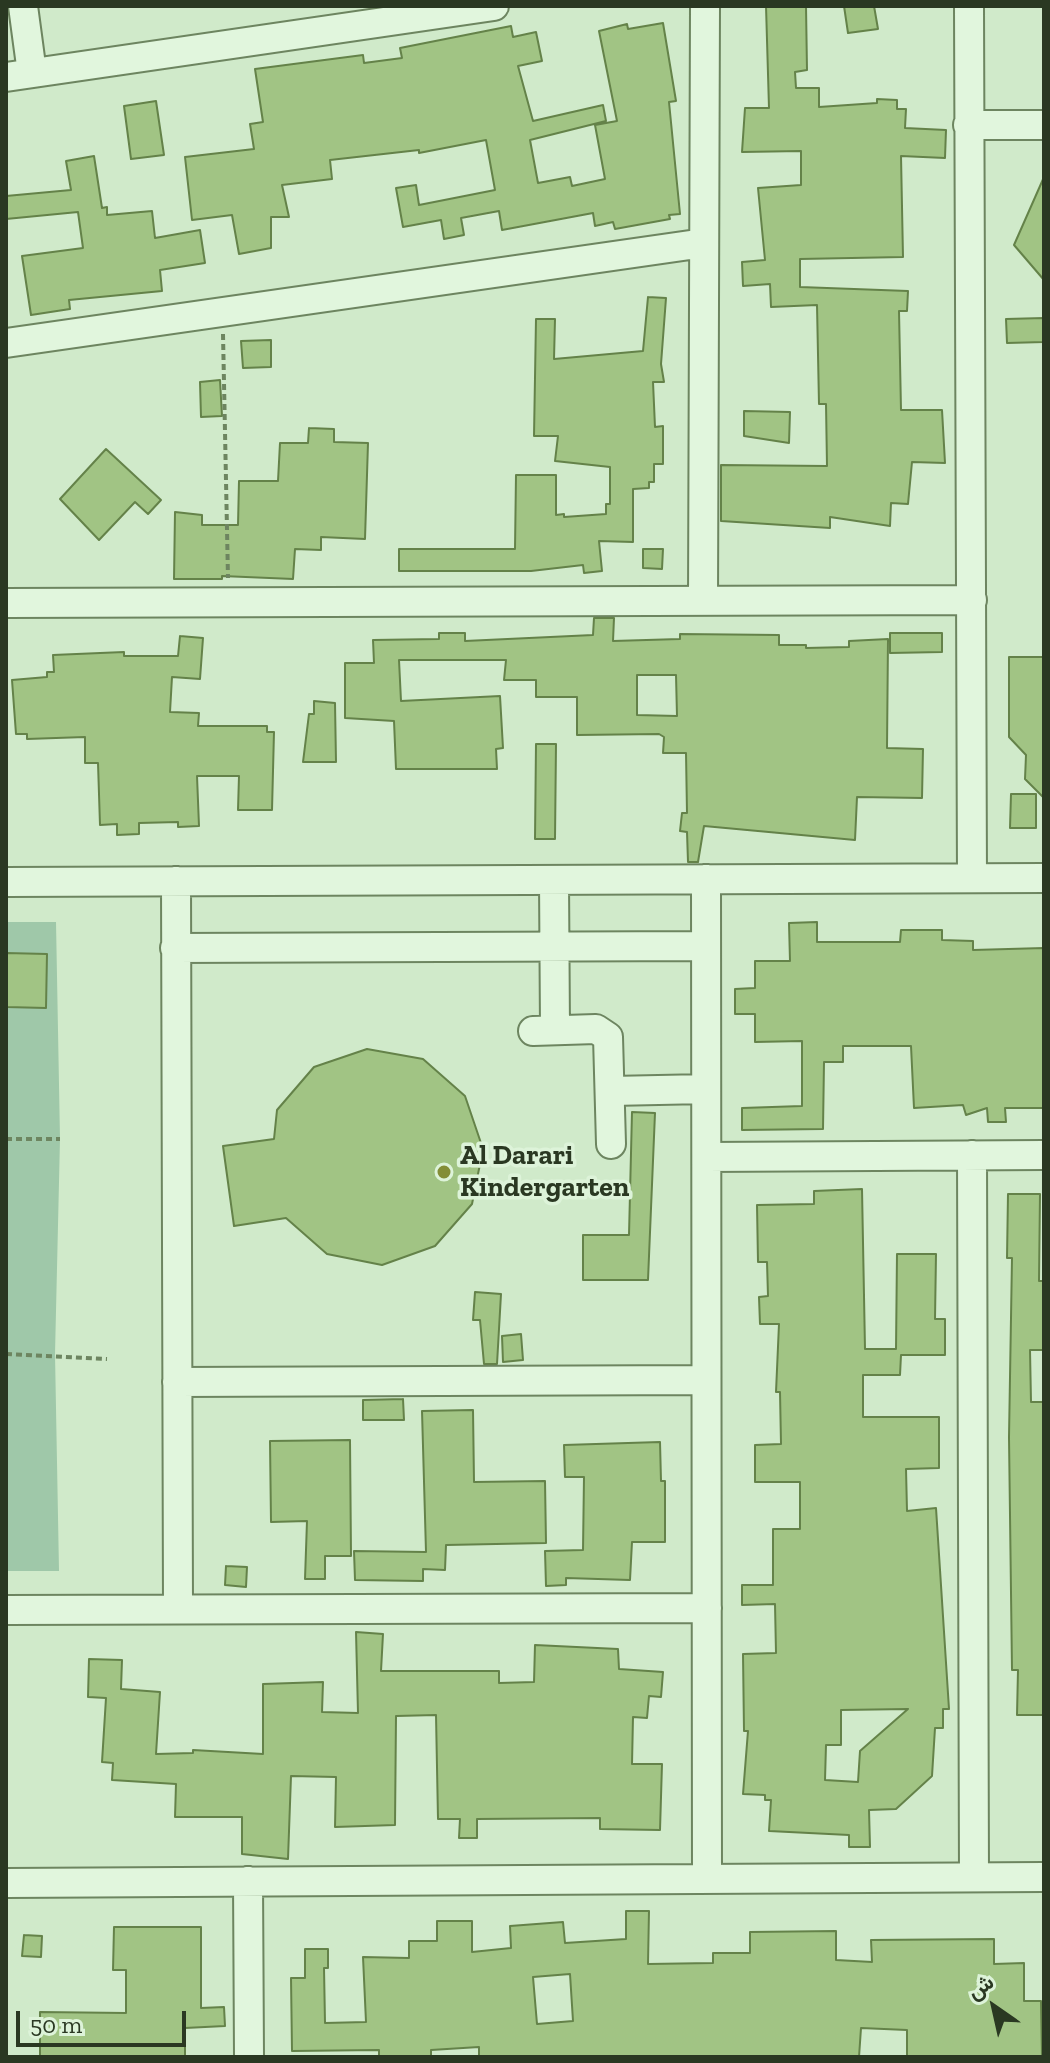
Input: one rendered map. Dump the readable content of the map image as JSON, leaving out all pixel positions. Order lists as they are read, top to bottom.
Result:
{
  "places": ["Al Darari Kindergarten"],
  "scale_bar": "50 m",
  "north": "top left"
}
